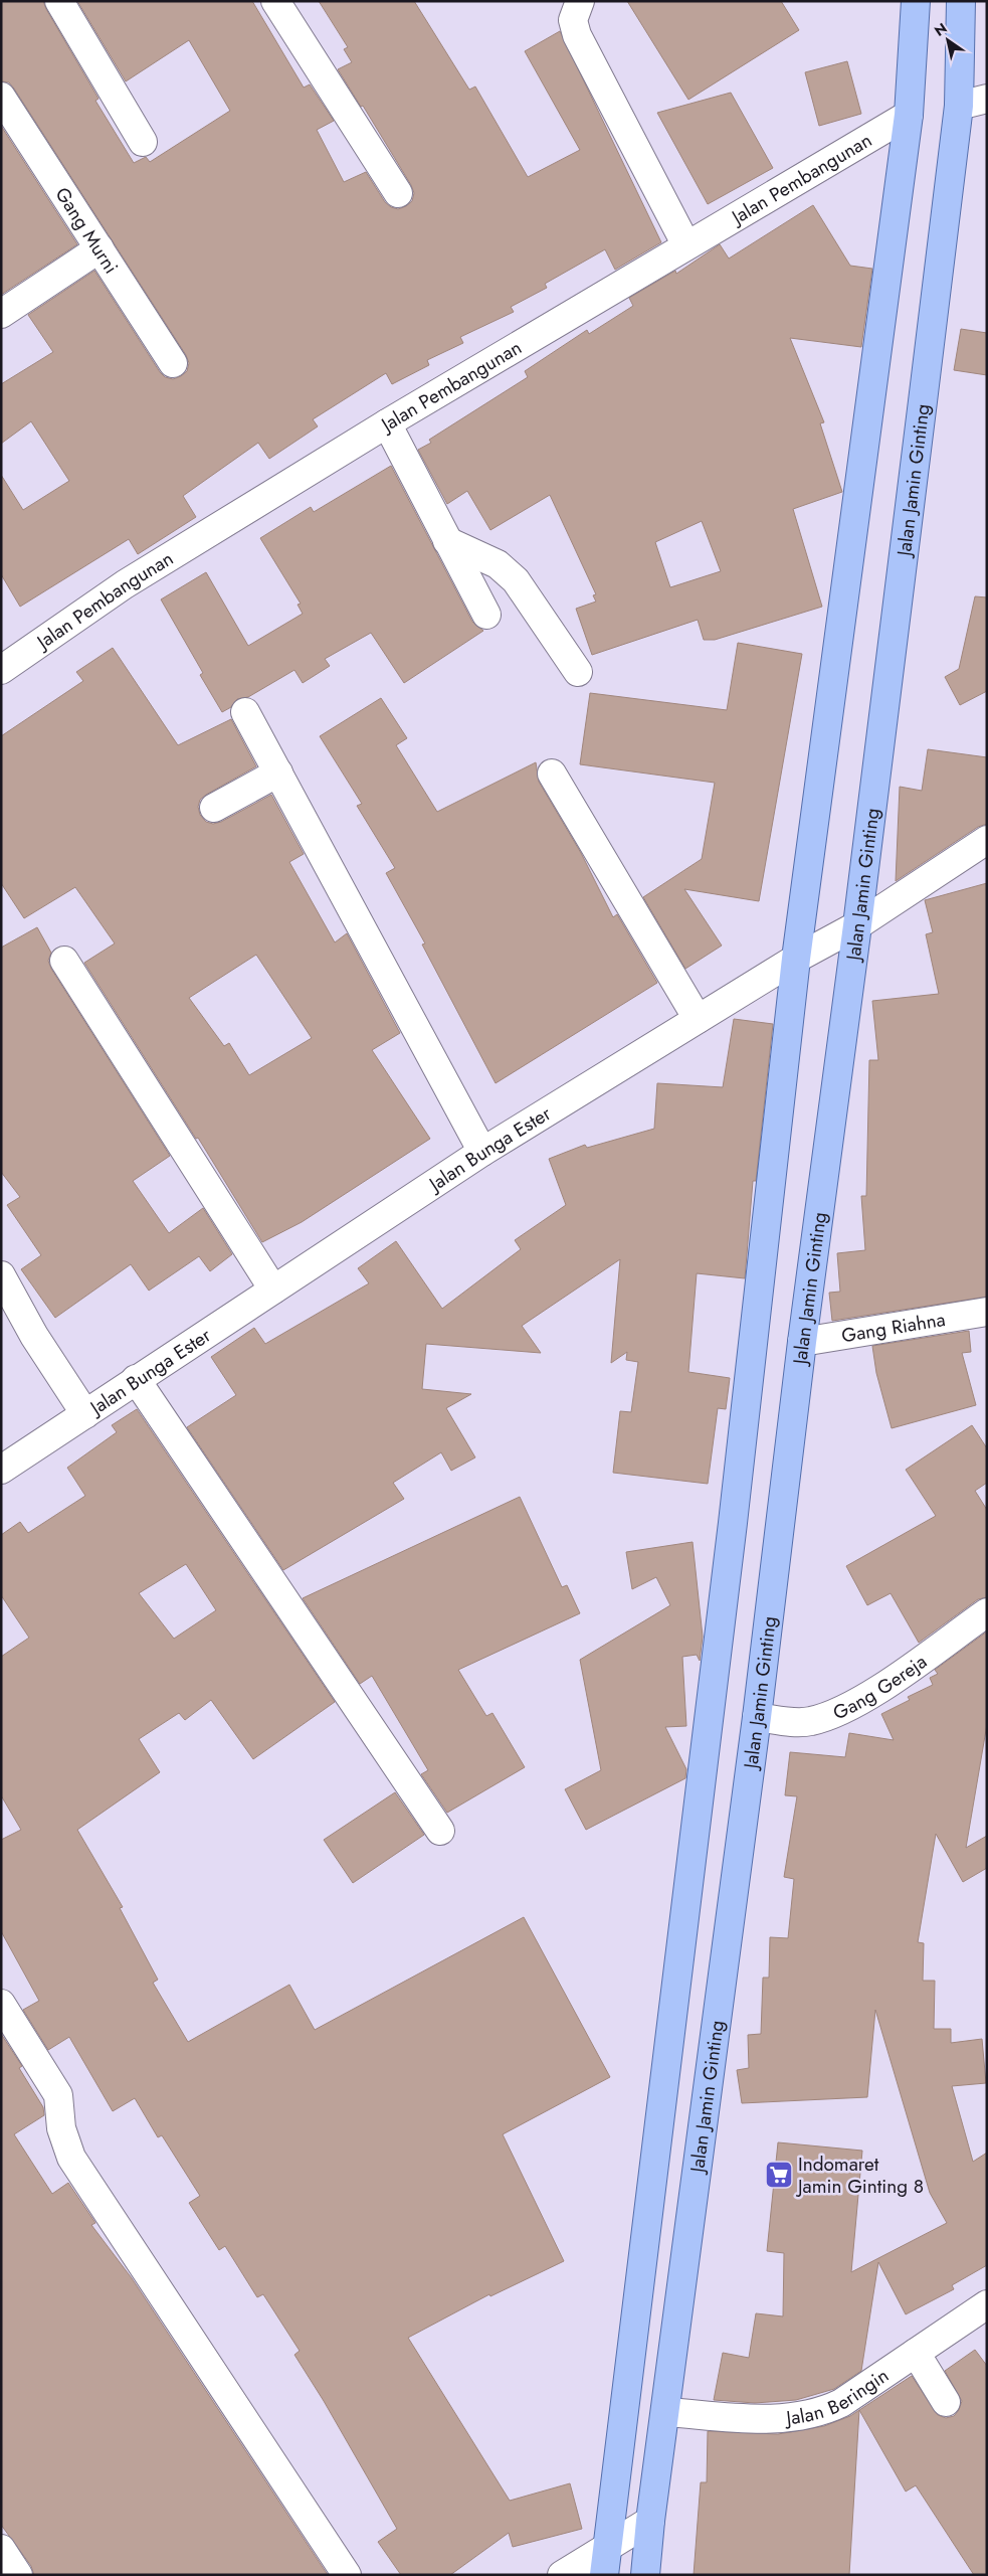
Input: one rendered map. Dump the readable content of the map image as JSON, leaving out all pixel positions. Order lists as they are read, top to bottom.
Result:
{
  "streets": {
    "main road": ["Jalan Jamin Ginting"],
    "street": [
      "Jalan Pembangunan",
      "Gang Murni",
      "Jalan Bunga Ester",
      "Gang Riahna",
      "Gang Gereja",
      "Jalan Beringin"
    ]
  },
  "crossings": [
    ["Jalan Jamin Ginting", "Jalan Bunga Ester"],
    ["Jalan Jamin Ginting", "Gang Riahna"],
    ["Jalan Jamin Ginting", "Gang Gereja"],
    ["Jalan Jamin Ginting", "Jalan Beringin"]
  ],
  "places": {
    "supermarket": ["Indomaret Jamin Ginting 8"]
  },
  "north": "top left"
}
